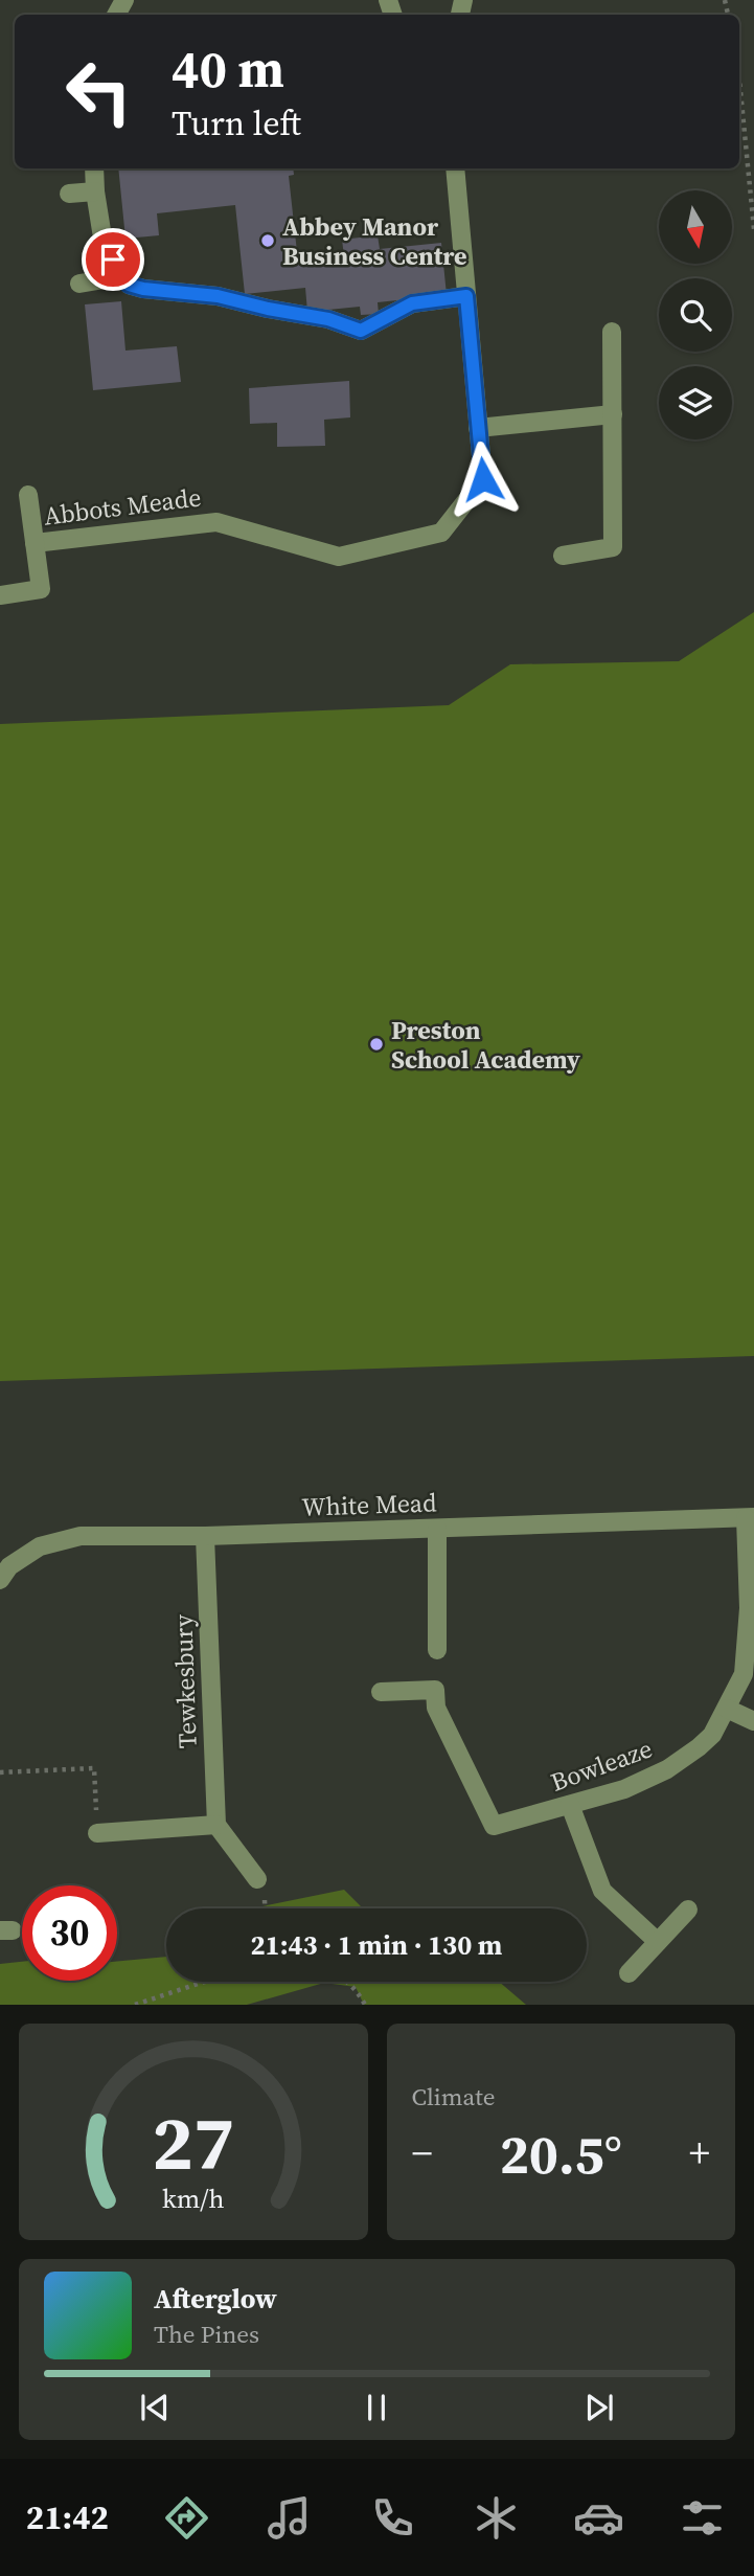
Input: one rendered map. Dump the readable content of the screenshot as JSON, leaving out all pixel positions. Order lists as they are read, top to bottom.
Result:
{
  "streets": {
    "street": [
      "Abbots Meade",
      "White Mead",
      "Tewkesbury",
      "Bowleaze"
    ]
  },
  "crossings": [
    ["White Mead", "Tewkesbury"],
    ["White Mead", "Bowleaze"]
  ],
  "places": ["Abbey Manor Business Centre", "Preston School Academy"],
  "north": "bottom",
  "page": {
    "turn": ["40 m", "Turn left"],
    "limit": "30",
    "trip": "21:43 · 1 min · 130 m",
    "tile": "Climate",
    "heat": ["−", "20.5°", "+"],
    "song": ["Afterglow", "The Pines"],
    "tabs": "21:42",
    "gauge": ["27", "km/h"]
  }
}
